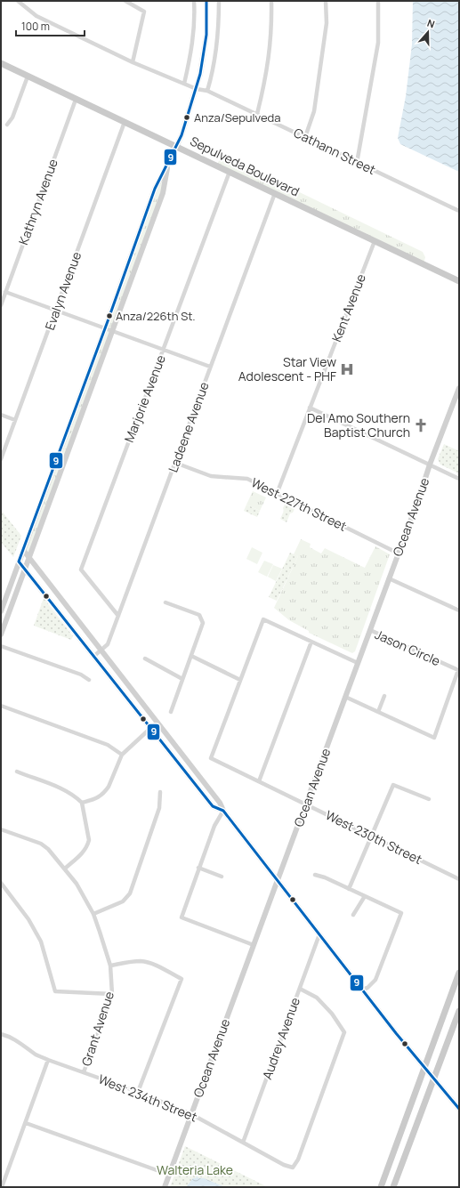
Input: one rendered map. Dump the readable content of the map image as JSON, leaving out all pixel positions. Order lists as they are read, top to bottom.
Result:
{
  "streets": {
    "main road": ["Sepulveda Boulevard", "Ocean Avenue"],
    "street": [
      "Cathann Street",
      "Kathryn Avenue",
      "Evalyn Avenue",
      "Kent Avenue",
      "Marjorie Avenue",
      "Ladeene Avenue",
      "West 227th Street",
      "Jason Circle",
      "West 230th Street",
      "Grant Avenue",
      "Audrey Avenue",
      "West 234th Street"
    ]
  },
  "crossings": [
    ["Sepulveda Boulevard", "Kathryn Avenue"],
    ["Sepulveda Boulevard", "Evalyn Avenue"],
    ["Sepulveda Boulevard", "Kent Avenue"],
    ["Sepulveda Boulevard", "Marjorie Avenue"],
    ["Sepulveda Boulevard", "Ladeene Avenue"],
    ["Kent Avenue", "West 227th Street"],
    ["Marjorie Avenue", "Ladeene Avenue"],
    ["Ladeene Avenue", "West 227th Street"],
    ["West 227th Street", "Ocean Avenue"],
    ["Ocean Avenue", "Jason Circle"],
    ["Ocean Avenue", "West 230th Street"],
    ["Ocean Avenue", "West 234th Street"],
    ["Grant Avenue", "West 234th Street"],
    ["Audrey Avenue", "West 234th Street"]
  ],
  "parks": ["Walteria Lake"],
  "places": {
    "other": ["Anza/Sepulveda", "Anza/226th St."],
    "hospital": ["Star View Adolescent - PHF"],
    "church": ["Del Amo Southern Baptist Church"]
  },
  "lines": ["transit line 9"],
  "scale_bar": "100 m",
  "north": "top"
}
